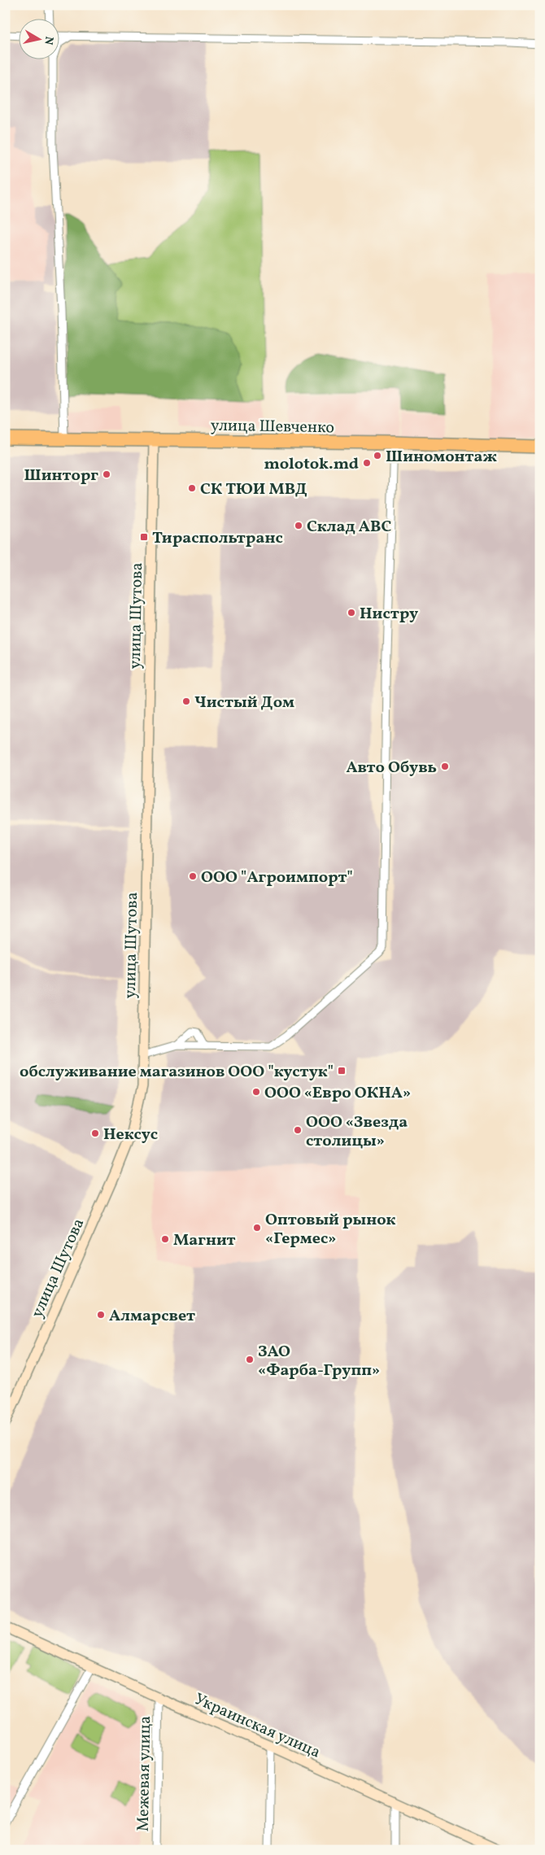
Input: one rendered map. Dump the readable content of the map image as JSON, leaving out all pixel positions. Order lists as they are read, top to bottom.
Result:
{
  "streets": {
    "highway": ["улица Шевченко"],
    "street": ["улица Шутова", "Украинская улица", "Межевая улица"]
  },
  "crossings": [
    ["улица Шевченко", "улица Шутова"],
    ["Украинская улица", "Межевая улица"]
  ],
  "places": {
    "other": [
      "Шиномонтаж",
      "molotok.md",
      "Шинторг",
      "СК ТЮИ МВД",
      "Склад АВС",
      "Нистру",
      "Чистый Дом",
      "Авто Обувь",
      "ООО \"Агроимпорт\"",
      "ООО «Евро ОКНА»",
      "ООО «Звезда столицы»",
      "Нексус",
      "Оптовый рынок «Гермес»",
      "Магнит",
      "Алмарсвет",
      "ЗАО «Фарба-Групп»"
    ],
    "transit": ["Тираспольтранс", "обслуживание магазинов ООО \"кустук\""]
  },
  "north": "right"
}
